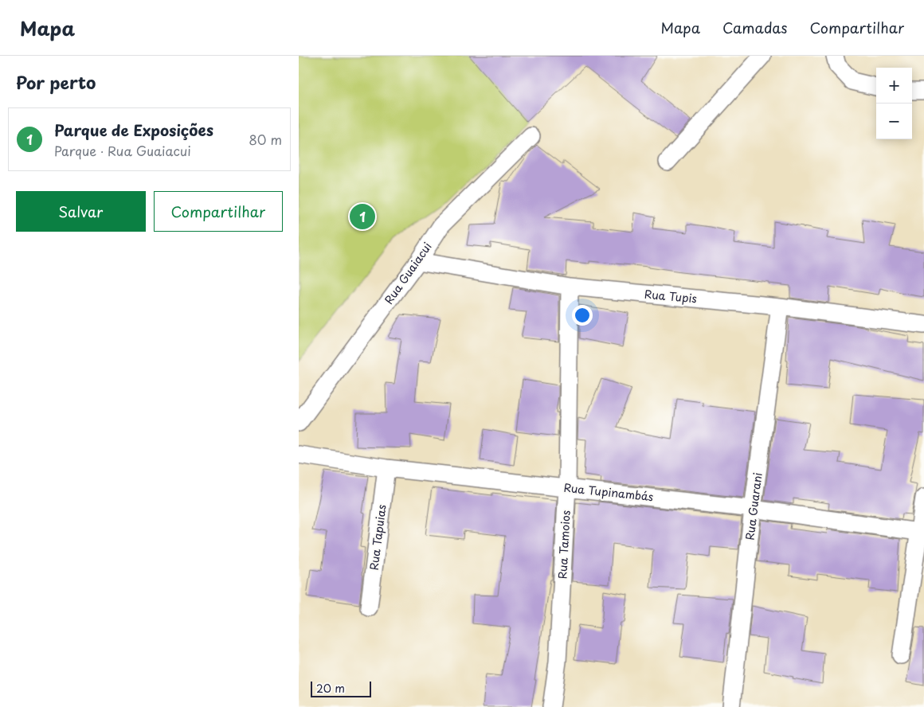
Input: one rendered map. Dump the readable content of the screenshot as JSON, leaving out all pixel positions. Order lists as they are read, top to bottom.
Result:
{
  "streets": {
    "street": [
      "Rua Guaiacui",
      "Rua Tupis",
      "Rua Tupinambás",
      "Rua Guarani",
      "Rua Tapuias",
      "Rua Tamoios"
    ]
  },
  "crossings": [
    ["Rua Guaiacui", "Rua Tupis"],
    ["Rua Tupis", "Rua Guarani"],
    ["Rua Tupis", "Rua Tamoios"],
    ["Rua Tupinambás", "Rua Guarani"],
    ["Rua Tupinambás", "Rua Tapuias"],
    ["Rua Tupinambás", "Rua Tamoios"]
  ],
  "scale_bar": "20 m",
  "page": {
    "header": "Mapa",
    "nav": ["Mapa", "Camadas", "Compartilhar"],
    "heading": "Por perto",
    "map_buttons": ["+", "−"],
    "list": [
      {
        "mark": "1",
        "name": "Parque de Exposições",
        "note": "Parque · Rua Guaiacui",
        "value": "80 m"
      }
    ],
    "buttons": ["Salvar", "Compartilhar"],
    "pins": "1",
    "scale": "20 m"
  }
}
